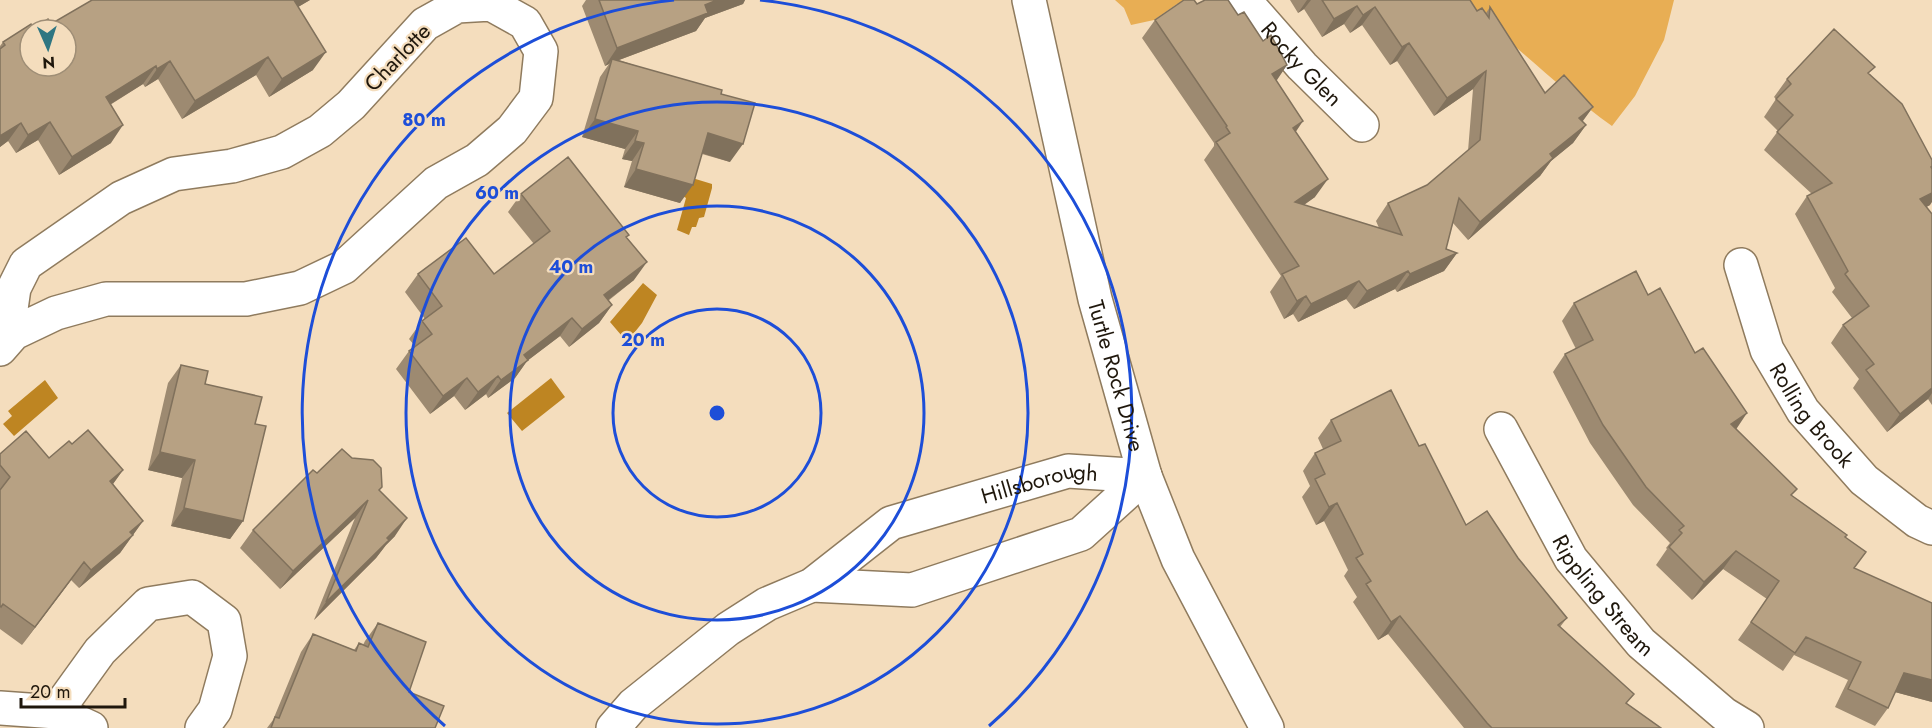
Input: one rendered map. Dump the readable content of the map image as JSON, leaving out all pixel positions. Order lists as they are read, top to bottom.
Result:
{
  "streets": {
    "street": [
      "Charlotte",
      "Rocky Glen",
      "Turtle Rock Drive",
      "Rolling Brook",
      "Hillsborough",
      "Rippling Stream"
    ]
  },
  "crossings": [
    ["Turtle Rock Drive", "Hillsborough"]
  ],
  "scale_bar": "20 m",
  "north": "bottom",
  "rings": [
    "80 m",
    "60 m",
    "40 m",
    "20 m"
  ]
}
